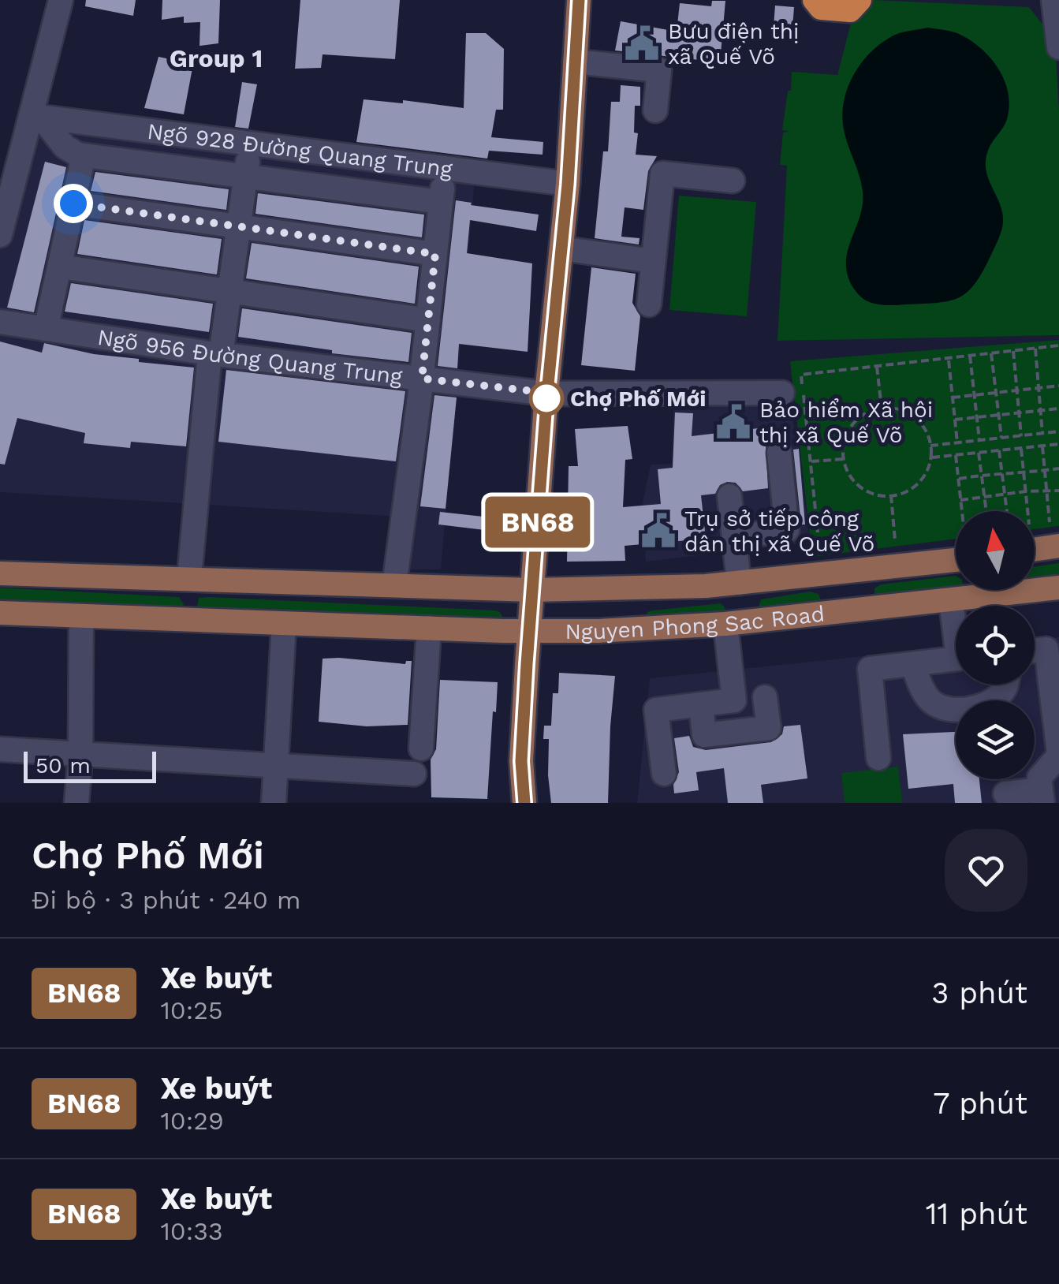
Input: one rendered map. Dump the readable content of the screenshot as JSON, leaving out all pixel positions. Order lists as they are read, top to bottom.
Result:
{
  "streets": {
    "main road": ["Nguyen Phong Sac Road"],
    "street": ["Ngõ 928 Đường Quang Trung", "Ngõ 956 Đường Quang Trung"]
  },
  "districts": ["Group 1"],
  "places": {
    "public building": ["Bưu điện thị xã Quế Võ", "Bảo hiểm Xã hội thị xã Quế Võ", "Trụ sở tiếp công dân thị xã Quế Võ"],
    "other": ["Chợ Phố Mới"]
  },
  "lines": ["bus line BN68"],
  "scale_bar": "50 m",
  "north": "top",
  "page": {
    "on_map": "BN68",
    "scale": "50 m",
    "heading": ["Chợ Phố Mới", "Đi bộ · 3 phút · 240 m"],
    "list": [
      {
        "mark": "BN68",
        "name": "Xe buýt",
        "note": "10:25",
        "value": "3 phút"
      },
      {
        "mark": "BN68",
        "name": "Xe buýt",
        "note": "10:29",
        "value": "7 phút"
      },
      {
        "mark": "BN68",
        "name": "Xe buýt",
        "note": "10:33",
        "value": "11 phút"
      }
    ]
  }
}
